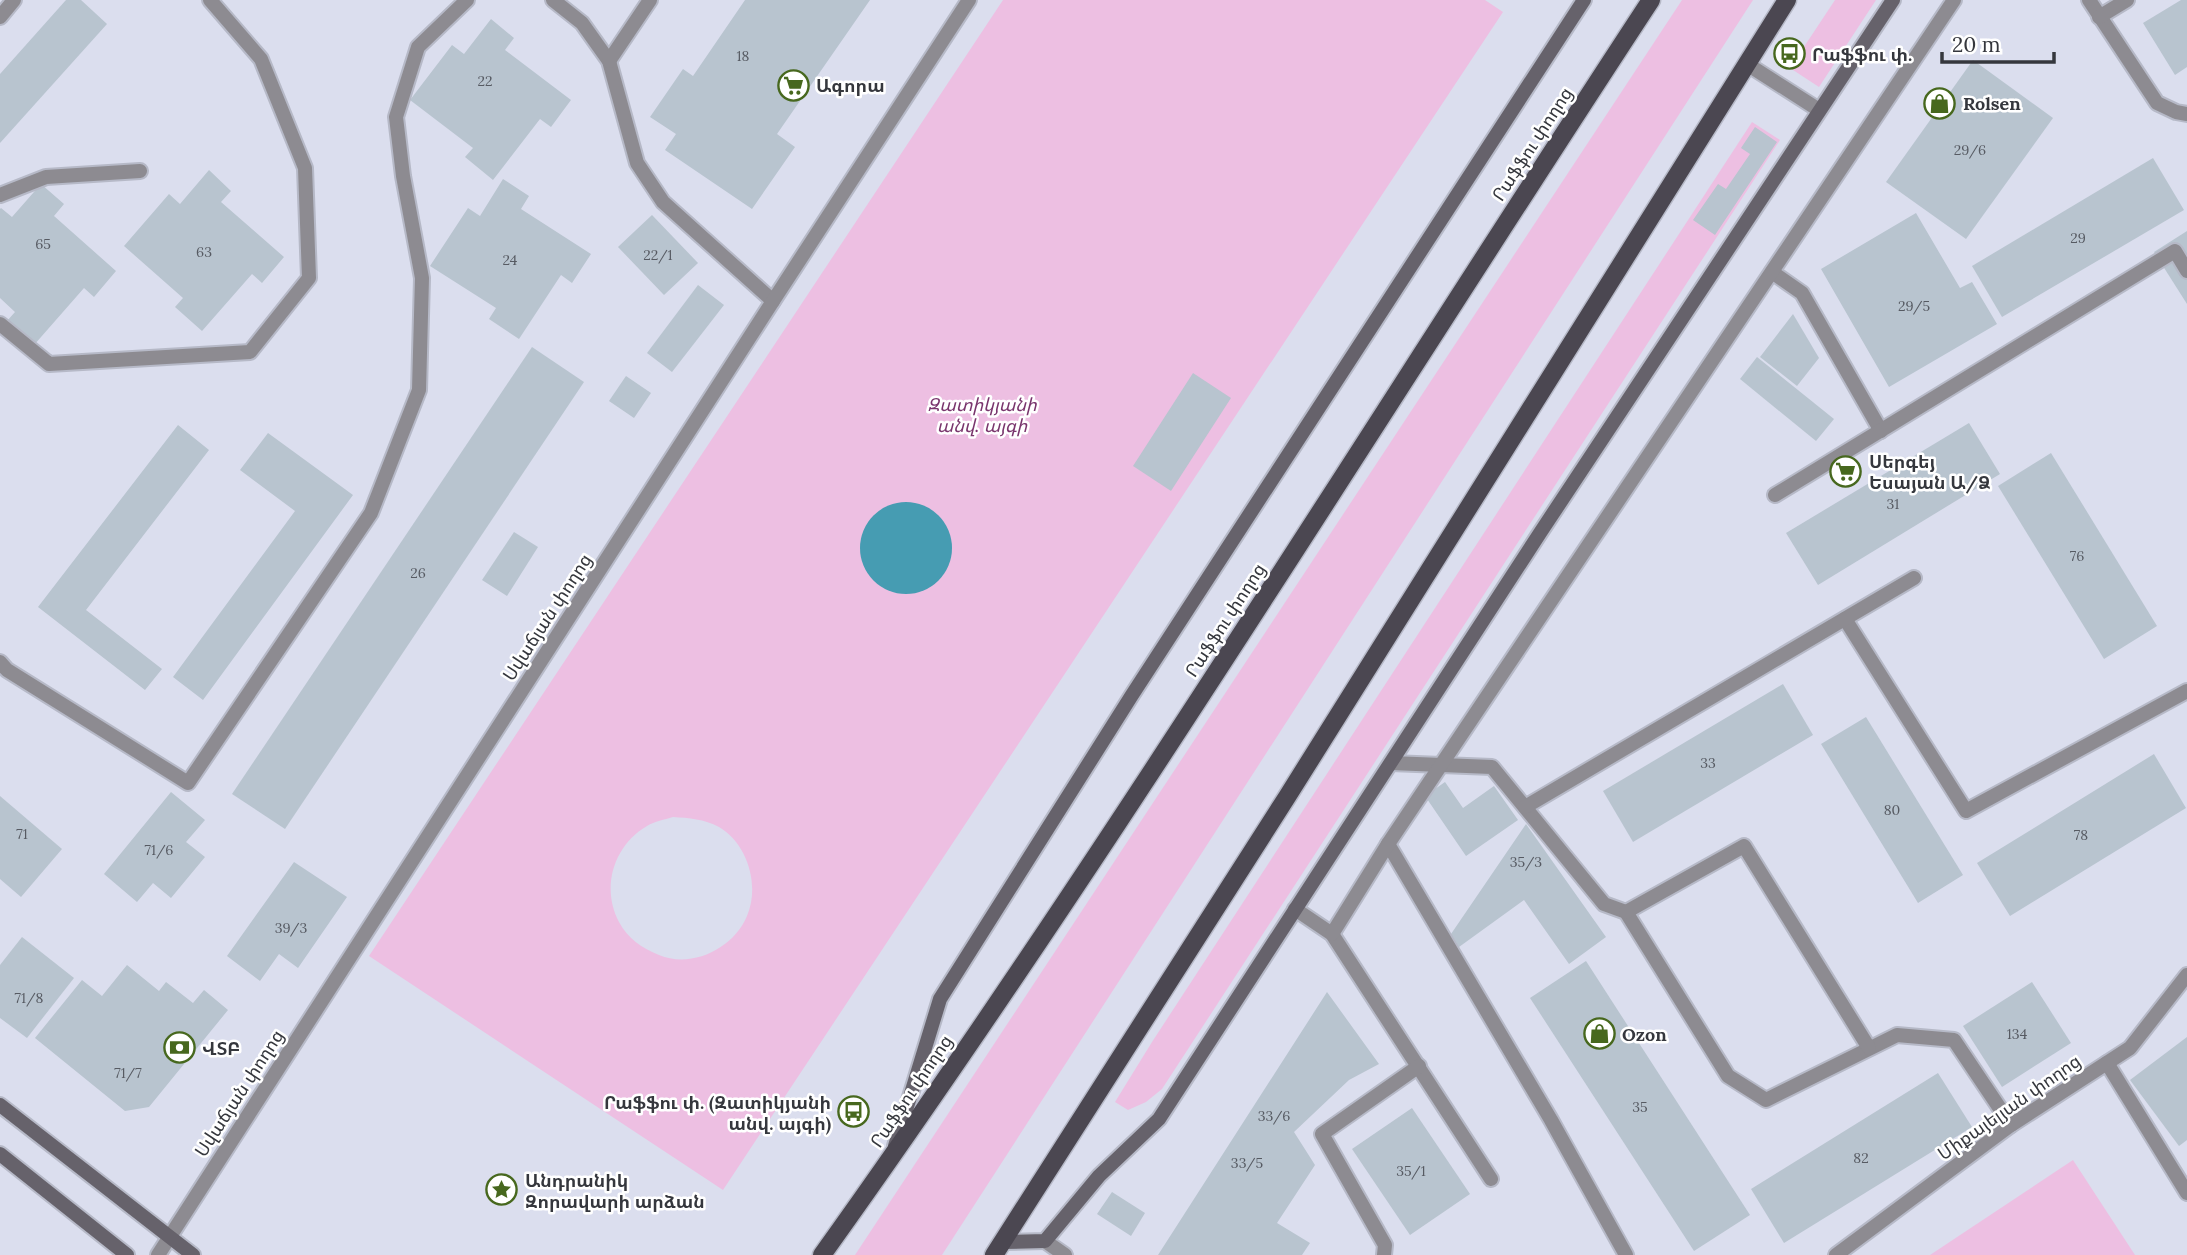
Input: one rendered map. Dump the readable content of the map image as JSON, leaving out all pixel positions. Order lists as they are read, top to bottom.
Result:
{
  "streets": {
    "main road": ["Րաֆֆու փողոց"],
    "street": ["Սվաճյան փողոց", "Միքայելյան փողոց"]
  },
  "parks": ["Զատիկյանի անվ. այգի"],
  "places": {
    "bus stop": ["Րաֆֆու փ.", "Րաֆֆու փ. (Զատիկյանի անվ. այգի)"],
    "supermarket": ["Ագորա", "Սերգեյ Եսայան Ա/Ձ"],
    "shop": ["Rolsen", "Ozon"],
    "bank": ["ՎՏԲ"],
    "place": ["Անդրանիկ Զորավարի արձան"]
  },
  "house_numbers": [
    "18",
    "22",
    "29/6",
    "29",
    "65",
    "63",
    "22/1",
    "24",
    "29/5",
    "31",
    "76",
    "26",
    "33",
    "80",
    "71",
    "78",
    "71/6",
    "35/3",
    "39/3",
    "71/8",
    "134",
    "71/7",
    "35",
    "33/6",
    "82",
    "33/5",
    "35/1"
  ],
  "scale_bar": "20 m"
}
